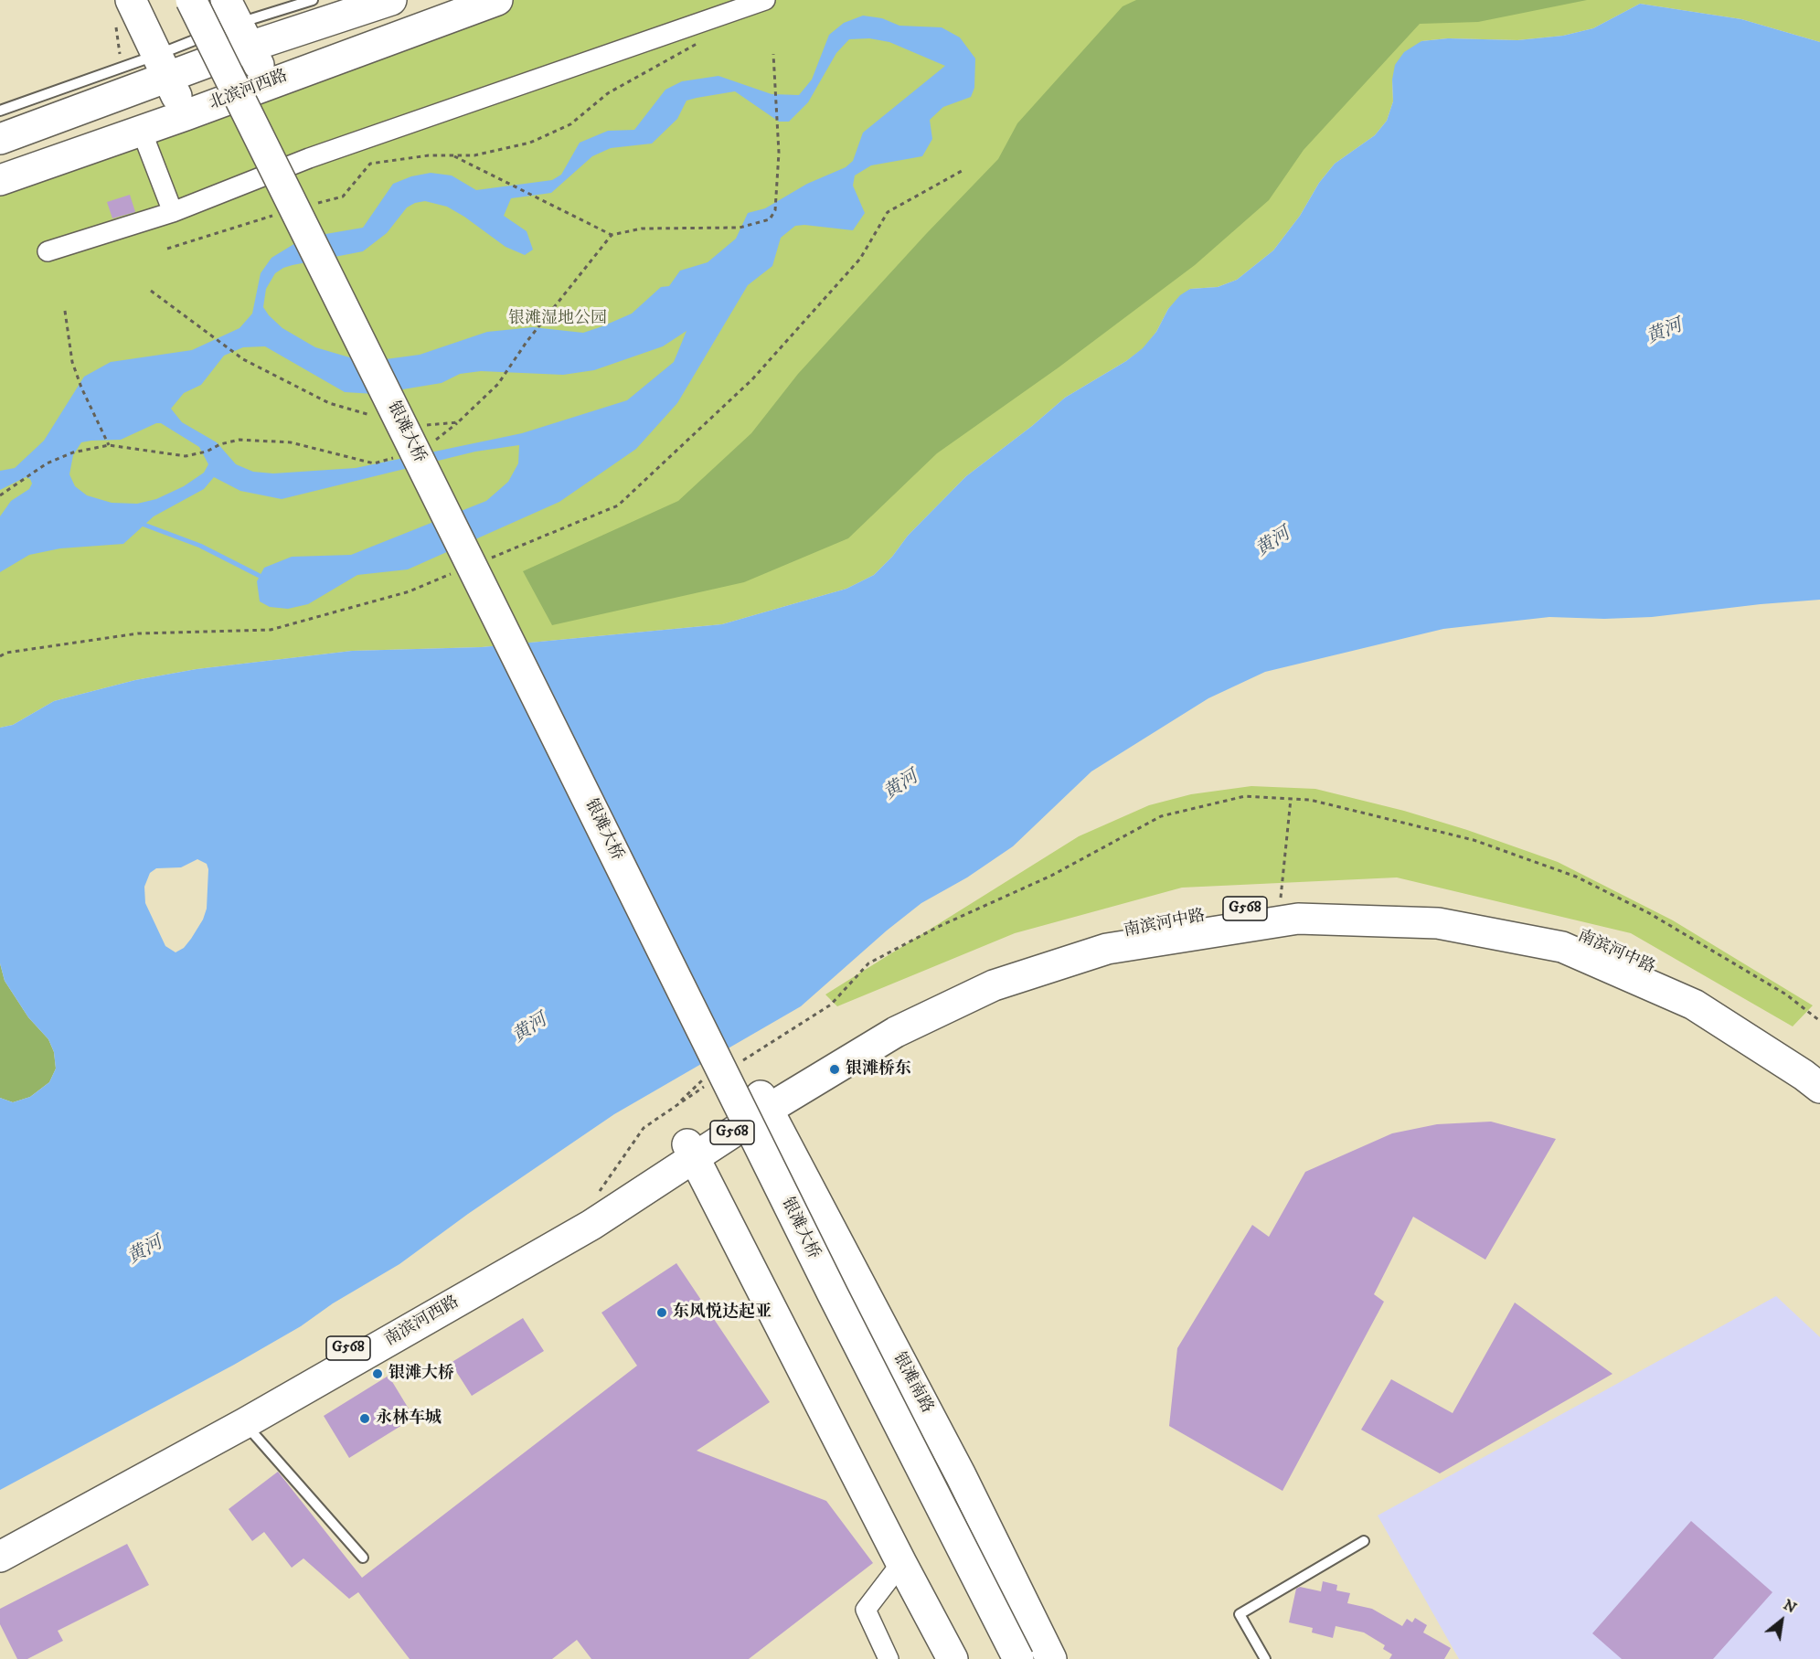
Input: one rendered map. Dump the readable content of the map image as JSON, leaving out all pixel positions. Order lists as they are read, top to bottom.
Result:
{
  "streets": {
    "main road": [
      "北滨河西路",
      "银滩大桥",
      "G568",
      "南滨河中路",
      "南滨河西路",
      "银滩南路"
    ]
  },
  "crossings": [
    ["南滨河中路", "南滨河西路"],
    ["南滨河中路", "银滩南路"]
  ],
  "water": ["黄河"],
  "parks": ["银滩湿地公园"],
  "places": [
    "银滩桥东",
    "东风悦达起亚",
    "银滩大桥",
    "永林车城"
  ],
  "north": "top right"
}
